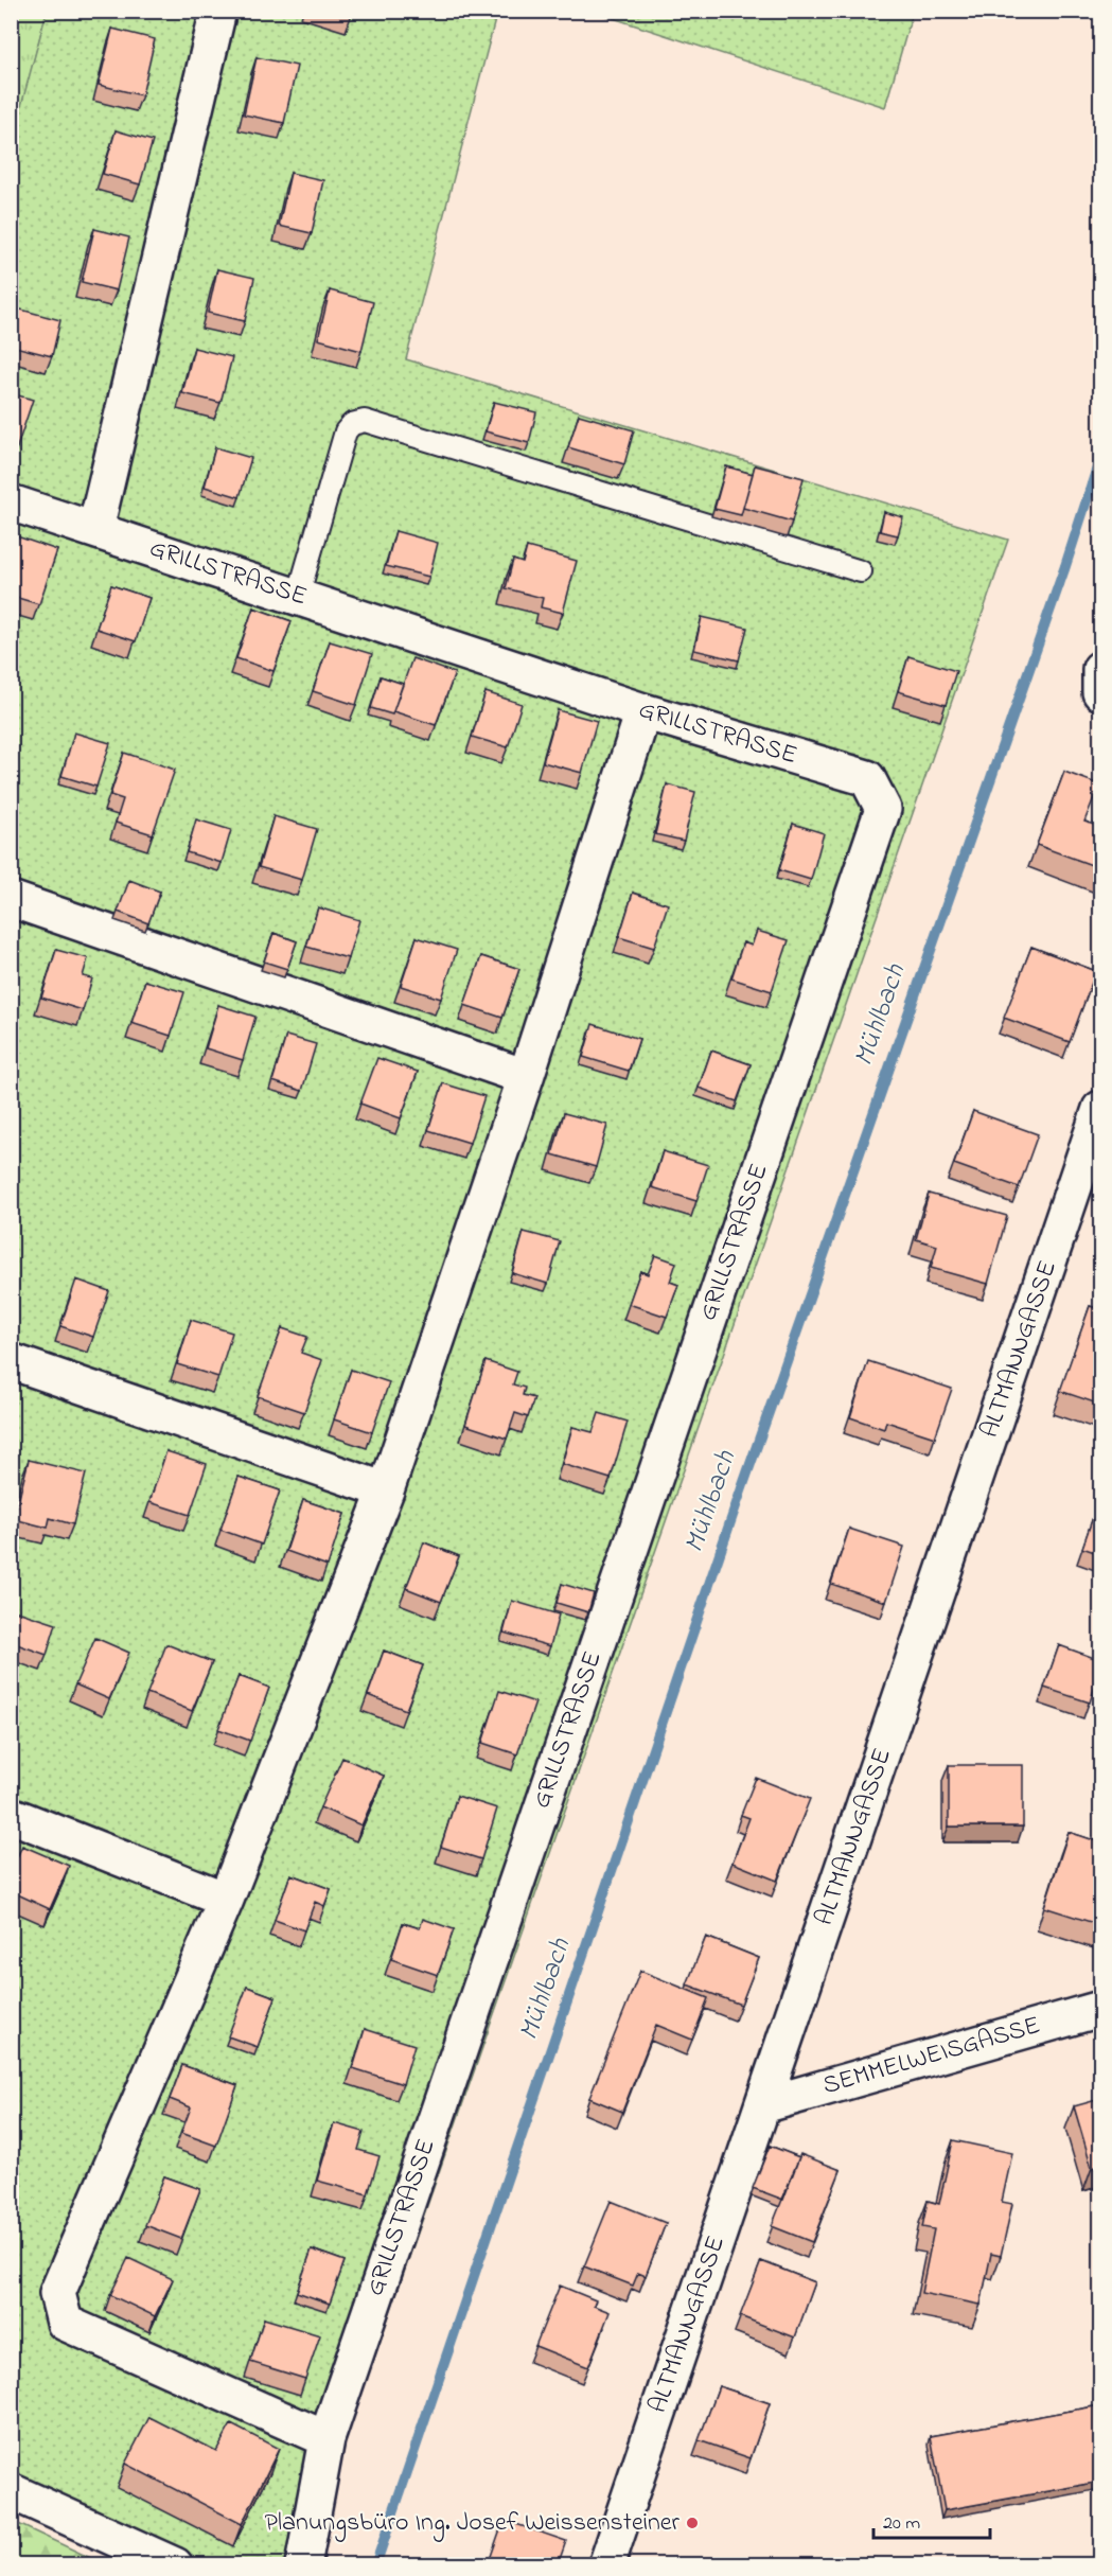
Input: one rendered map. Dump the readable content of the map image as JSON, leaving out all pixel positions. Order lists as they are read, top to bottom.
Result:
{
  "streets": {
    "street": ["GRILLSTRASSE", "ALTMANNGASSE", "SEMMELWEISGASSE"]
  },
  "crossings": [
    ["ALTMANNGASSE", "SEMMELWEISGASSE"]
  ],
  "water": ["Mühlbach"],
  "places": ["Planungsbüro Ing. Josef Weissensteiner"],
  "scale_bar": "20 m"
}
